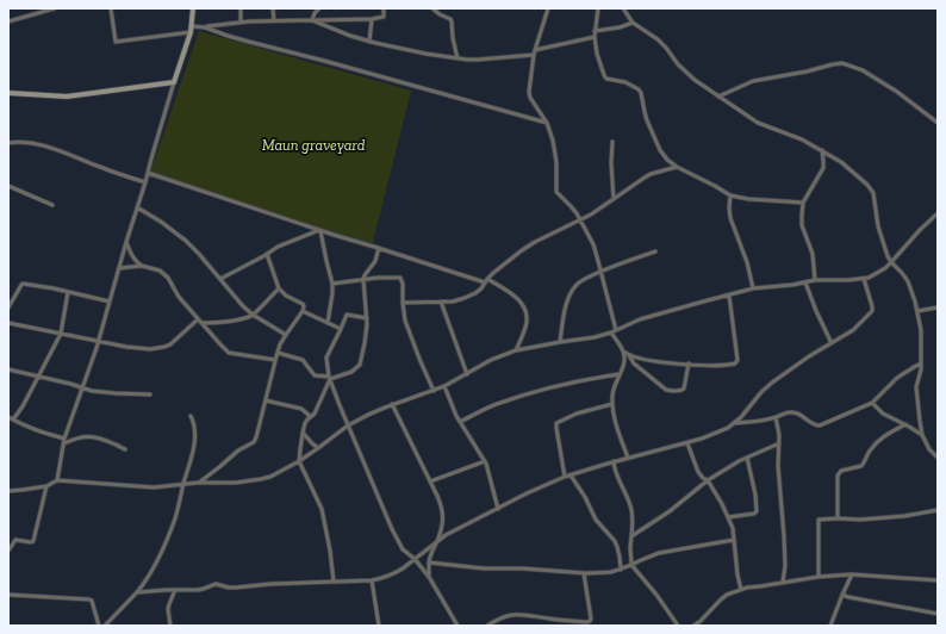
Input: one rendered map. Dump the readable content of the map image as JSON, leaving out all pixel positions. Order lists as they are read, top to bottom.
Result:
{
  "parks": ["Maun graveyard"]
}
